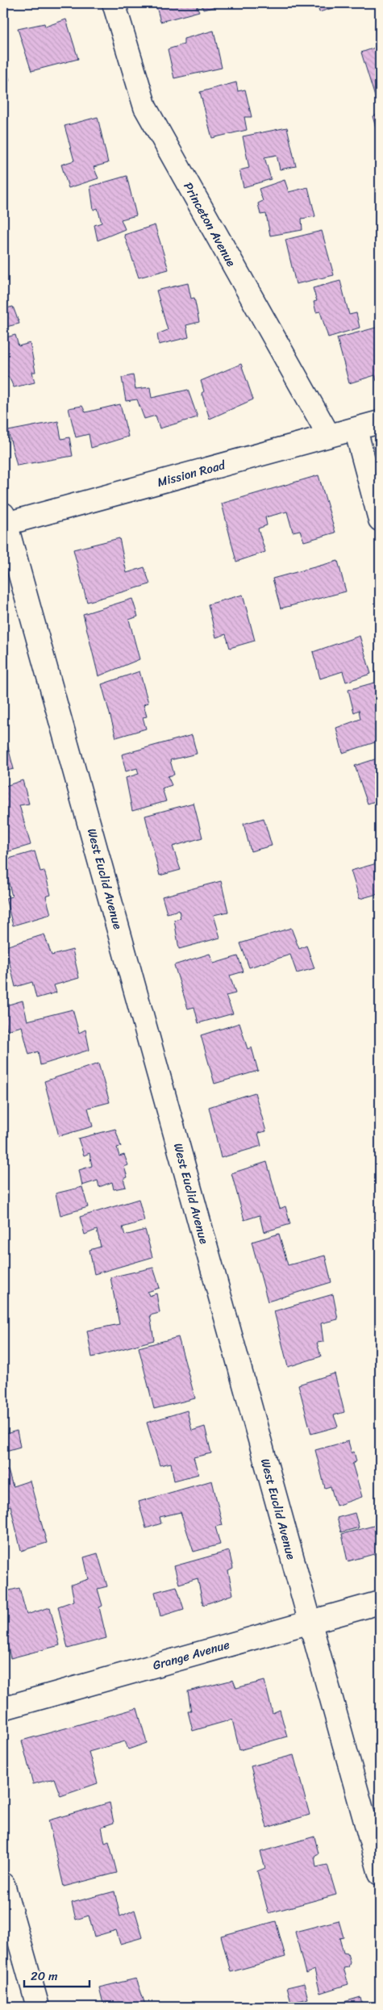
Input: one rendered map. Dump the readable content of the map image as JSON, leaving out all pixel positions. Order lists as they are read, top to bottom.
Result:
{
  "streets": {
    "street": [
      "Princeton Avenue",
      "Mission Road",
      "West Euclid Avenue",
      "Grange Avenue"
    ]
  },
  "crossings": [
    ["Princeton Avenue", "Mission Road"],
    ["Mission Road", "West Euclid Avenue"],
    ["West Euclid Avenue", "Grange Avenue"]
  ],
  "scale_bar": "20 m"
}
